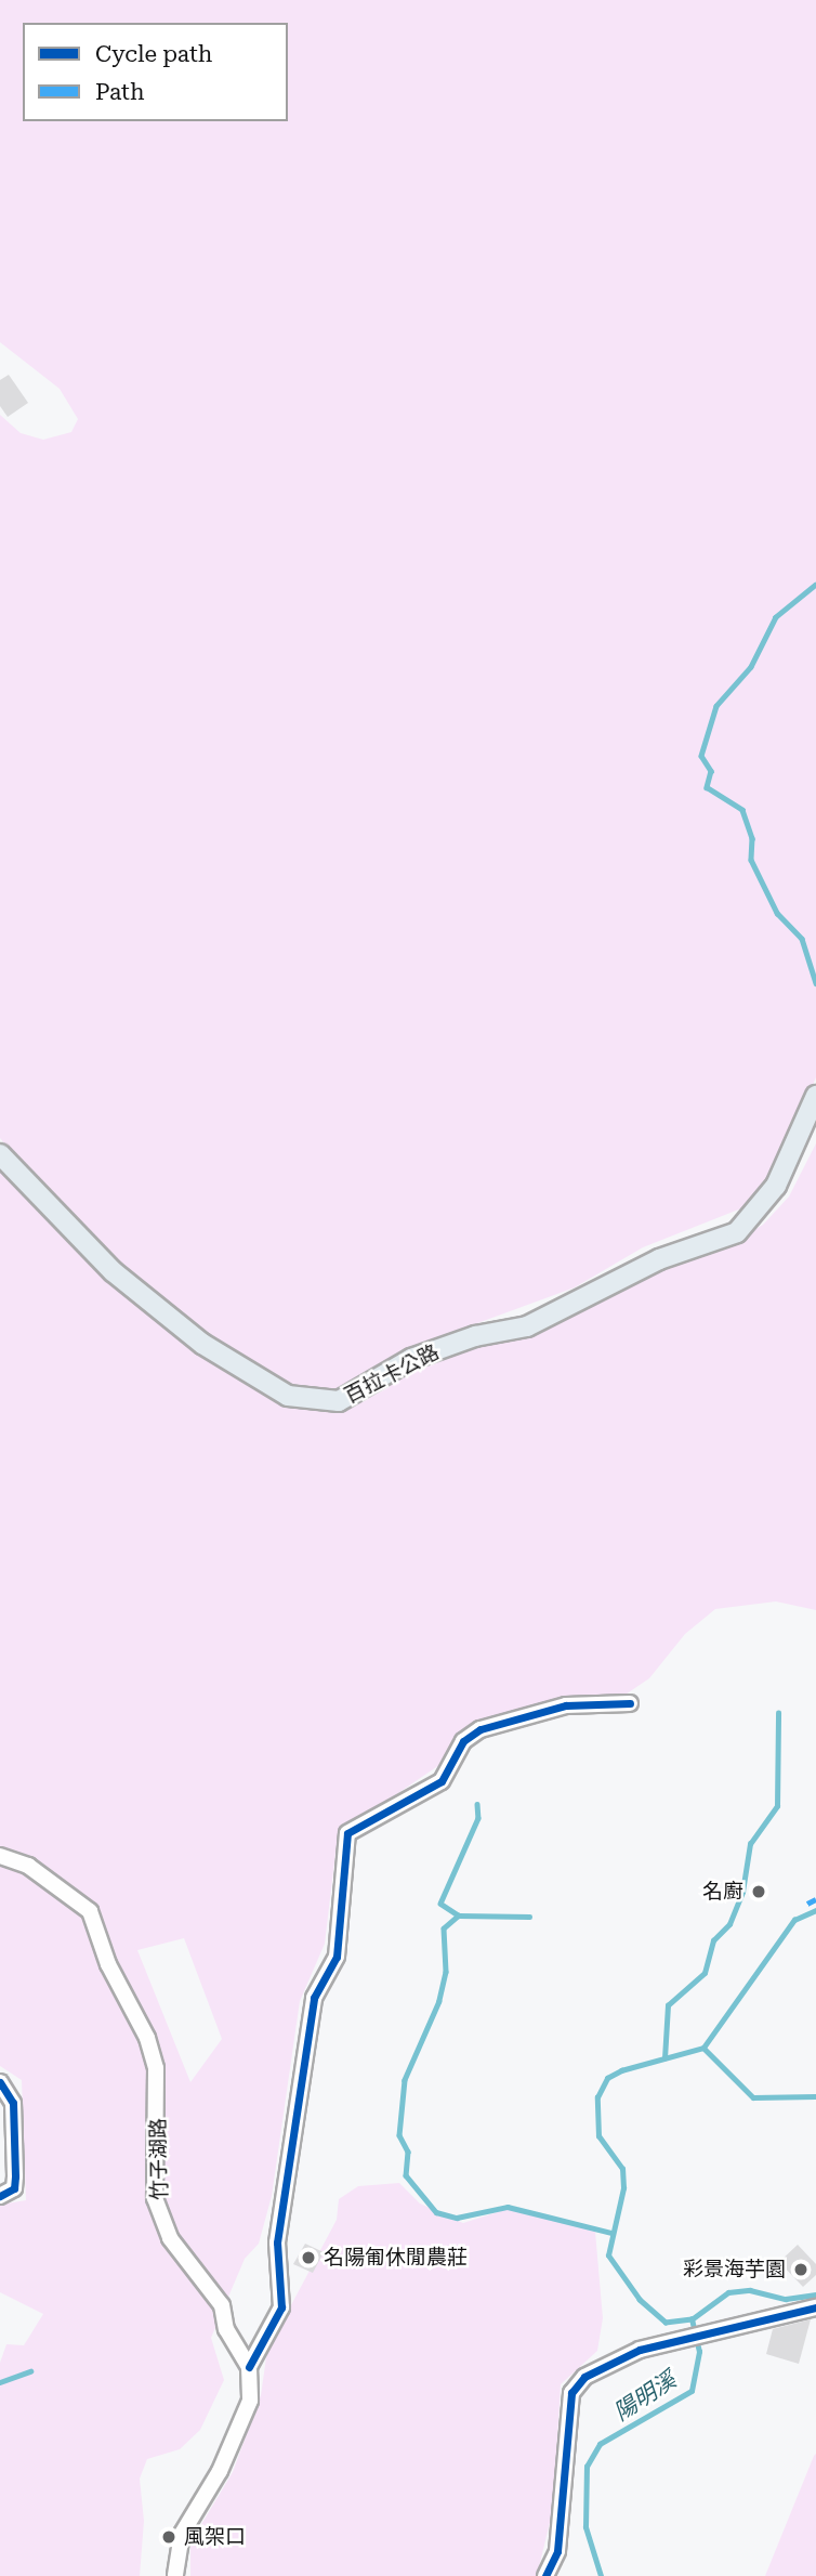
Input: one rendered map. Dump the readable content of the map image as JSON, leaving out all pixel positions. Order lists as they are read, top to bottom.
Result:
{
  "streets": {
    "main road": ["百拉卡公路"],
    "street": ["竹子湖路"]
  },
  "water": ["陽明溪"],
  "places": [
    "名廚",
    "名陽匍休閒農莊",
    "彩景海芋園",
    "風架口"
  ],
  "legend": ["Cycle path", "Path"]
}
